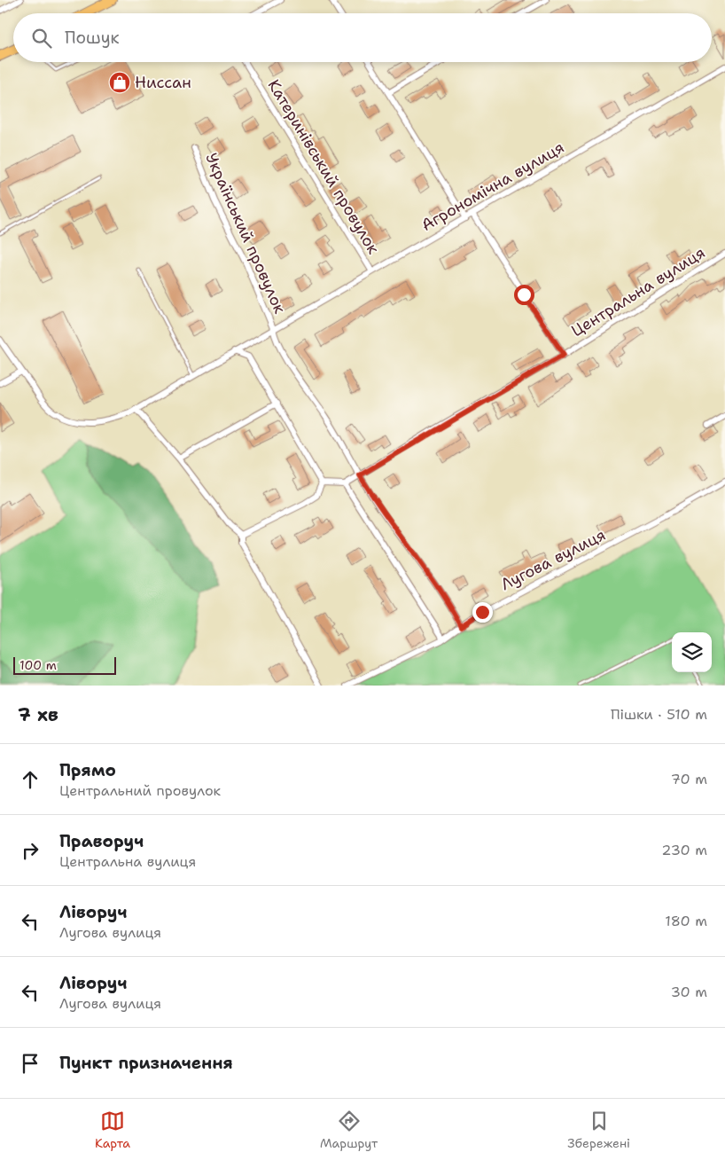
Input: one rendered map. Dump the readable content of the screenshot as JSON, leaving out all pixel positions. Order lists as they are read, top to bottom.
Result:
{
  "streets": {
    "street": [
      "Катеринівський провулок",
      "Агрономічна вулиця",
      "Український провулок",
      "Центральна вулиця",
      "Лугова вулиця"
    ]
  },
  "crossings": [
    ["Катеринівський провулок", "Агрономічна вулиця"],
    ["Агрономічна вулиця", "Український провулок"],
    ["Український провулок", "Центральна вулиця"]
  ],
  "places": {
    "shop": ["Ниссан"]
  },
  "scale_bar": "100 m",
  "page": {
    "search": "Пошук",
    "scale": "100 m",
    "heading": ["7 хв", "Пішки · 510 m"],
    "list": [
      ["Прямо", "Центральний провулок", "70 m"],
      ["Праворуч", "Центральна вулиця", "230 m"],
      ["Ліворуч", "Лугова вулиця", "180 m"],
      ["Ліворуч", "Лугова вулиця", "30 m"],
      "Пункт призначення"
    ],
    "nav": ["Карта", "Маршрут", "Збережені"]
  }
}
